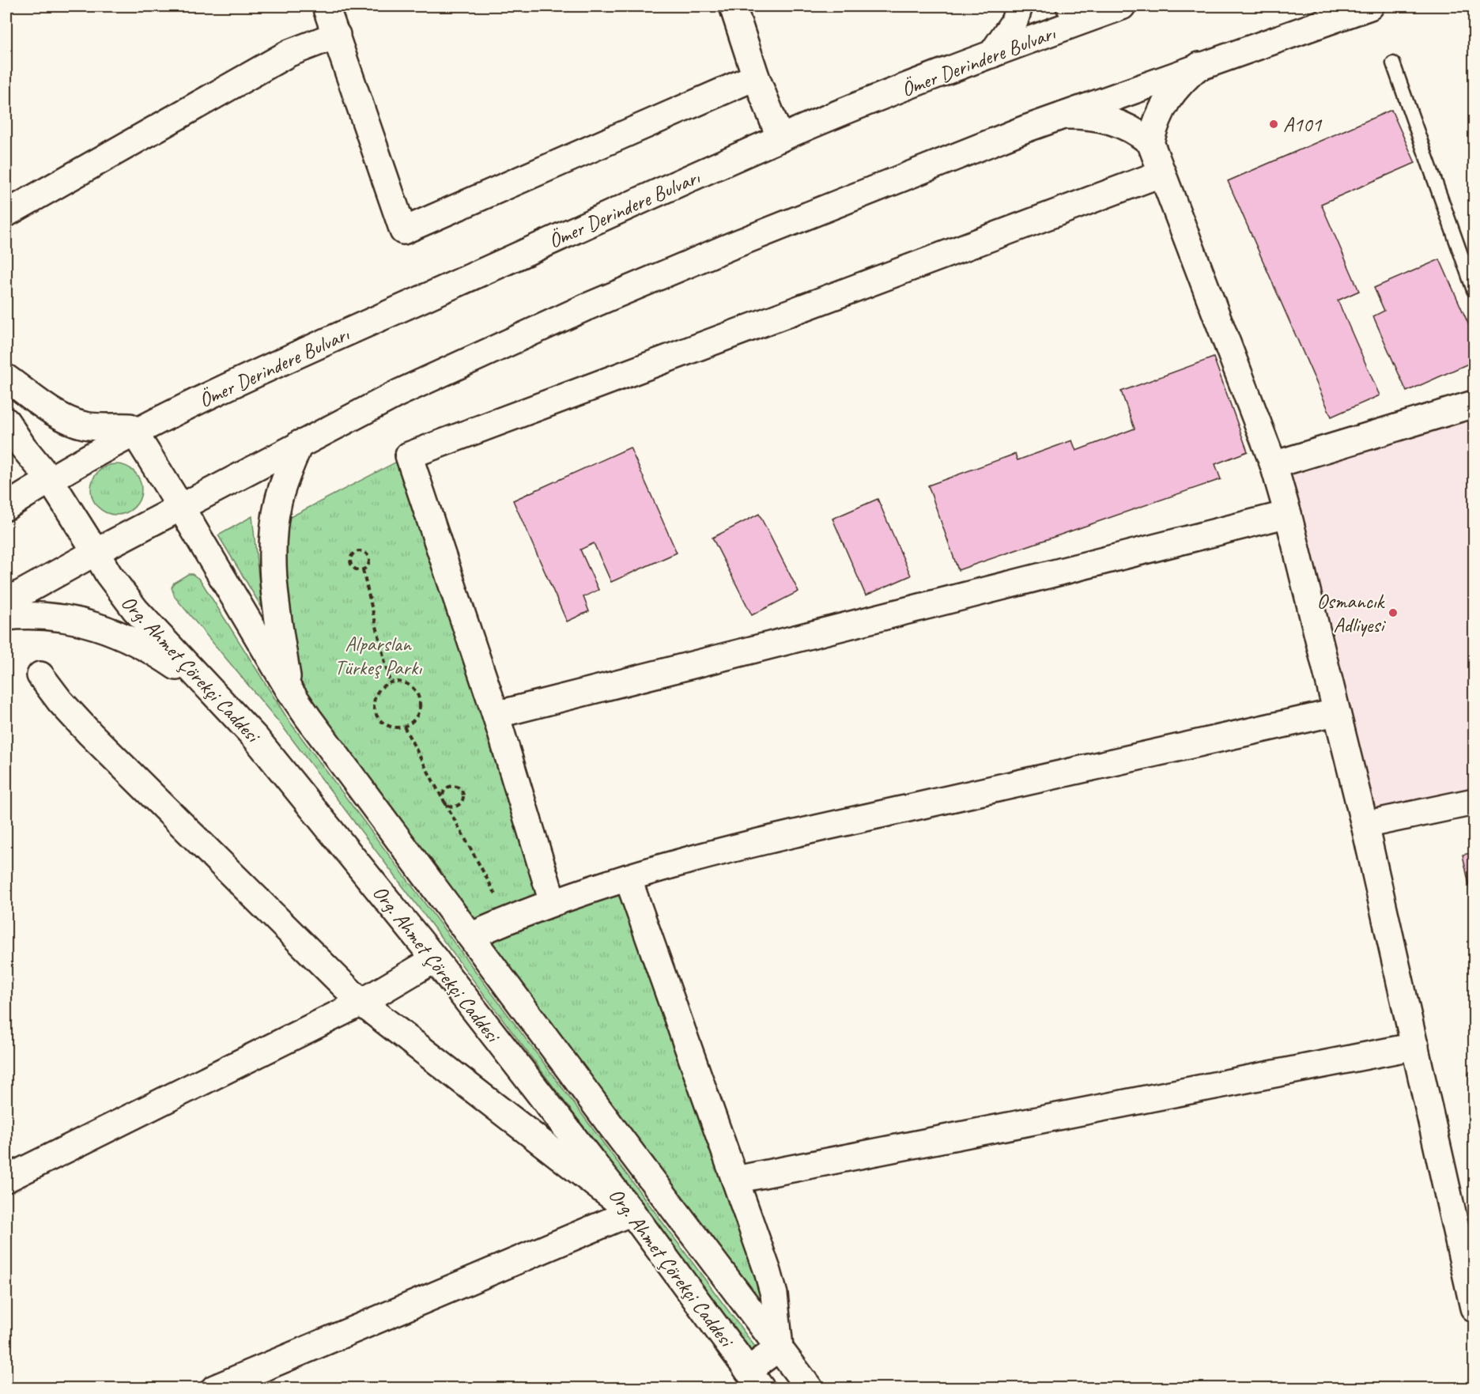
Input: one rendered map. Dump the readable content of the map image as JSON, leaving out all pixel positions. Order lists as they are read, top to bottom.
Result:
{
  "streets": {
    "main road": ["Ömer Derindere Bulvarı", "Org. Ahmet Çörekçi Caddesi"]
  },
  "crossings": [
    ["Ömer Derindere Bulvarı", "Org. Ahmet Çörekçi Caddesi"]
  ],
  "parks": ["Alparslan Türkeş Parkı"],
  "places": ["A101", "Osmancık Adliyesi"]
}
